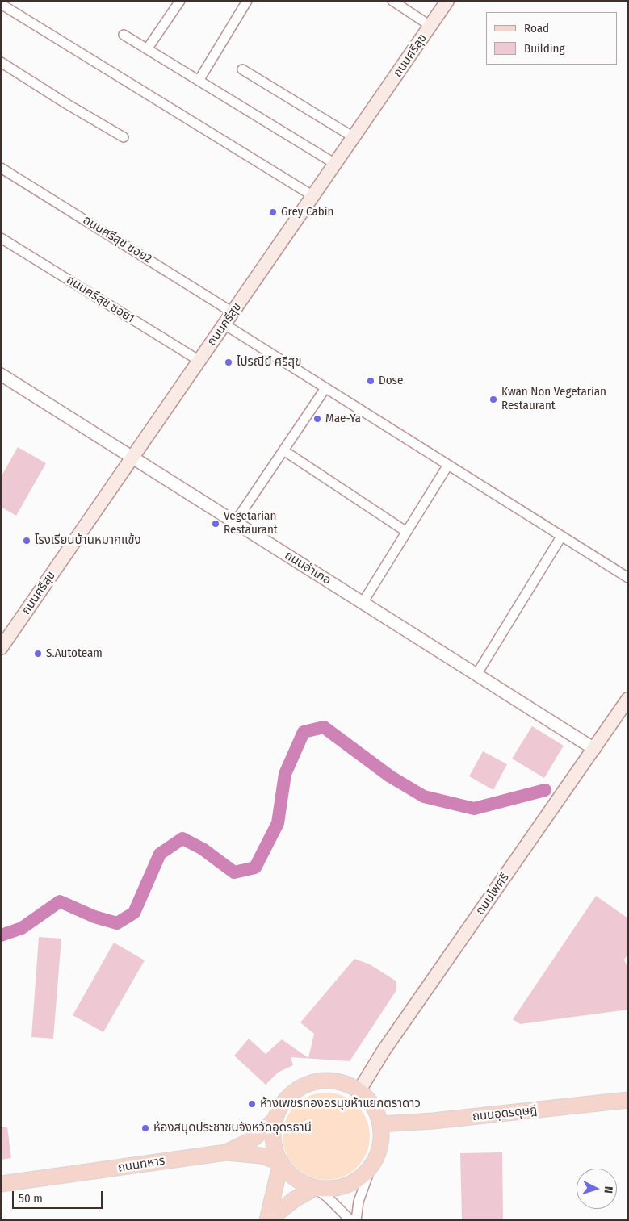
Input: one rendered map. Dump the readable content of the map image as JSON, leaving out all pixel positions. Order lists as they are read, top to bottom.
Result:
{
  "streets": {
    "main road": [
      "ถนนศรีสุข",
      "ถนนโพศรี",
      "ถนนอุดรดุษฎี",
      "ถนนทหาร"
    ],
    "street": ["ถนนศรีสุข ซอย2", "ถนนศรีสุข ซอย1", "ถนนอำเภอ"]
  },
  "crossings": [
    ["ถนนศรีสุข", "ถนนศรีสุข ซอย2"],
    ["ถนนศรีสุข", "ถนนศรีสุข ซอย1"],
    ["ถนนศรีสุข", "ถนนอำเภอ"],
    ["ถนนอำเภอ", "ถนนโพศรี"],
    ["ถนนโพศรี", "ถนนอุดรดุษฎี"],
    ["ถนนโพศรี", "ถนนทหาร"],
    ["ถนนอุดรดุษฎี", "ถนนทหาร"]
  ],
  "places": [
    "Grey Cabin",
    "ไปรณีย์ ศรีสุข",
    "Dose",
    "Kwan Non Vegetarian Restaurant",
    "Mae-Ya",
    "Vegetarian Restaurant",
    "โรงเรียนบ้านหมากแข้ง",
    "S.Autoteam",
    "ห้างเพชรทองอรนุชห้าแยกตราดาว",
    "ห้องสมุดประชาชนจังหวัดอุดรธานี"
  ],
  "legend": ["Road", "Building"],
  "scale_bar": "50 m",
  "north": "right"
}
